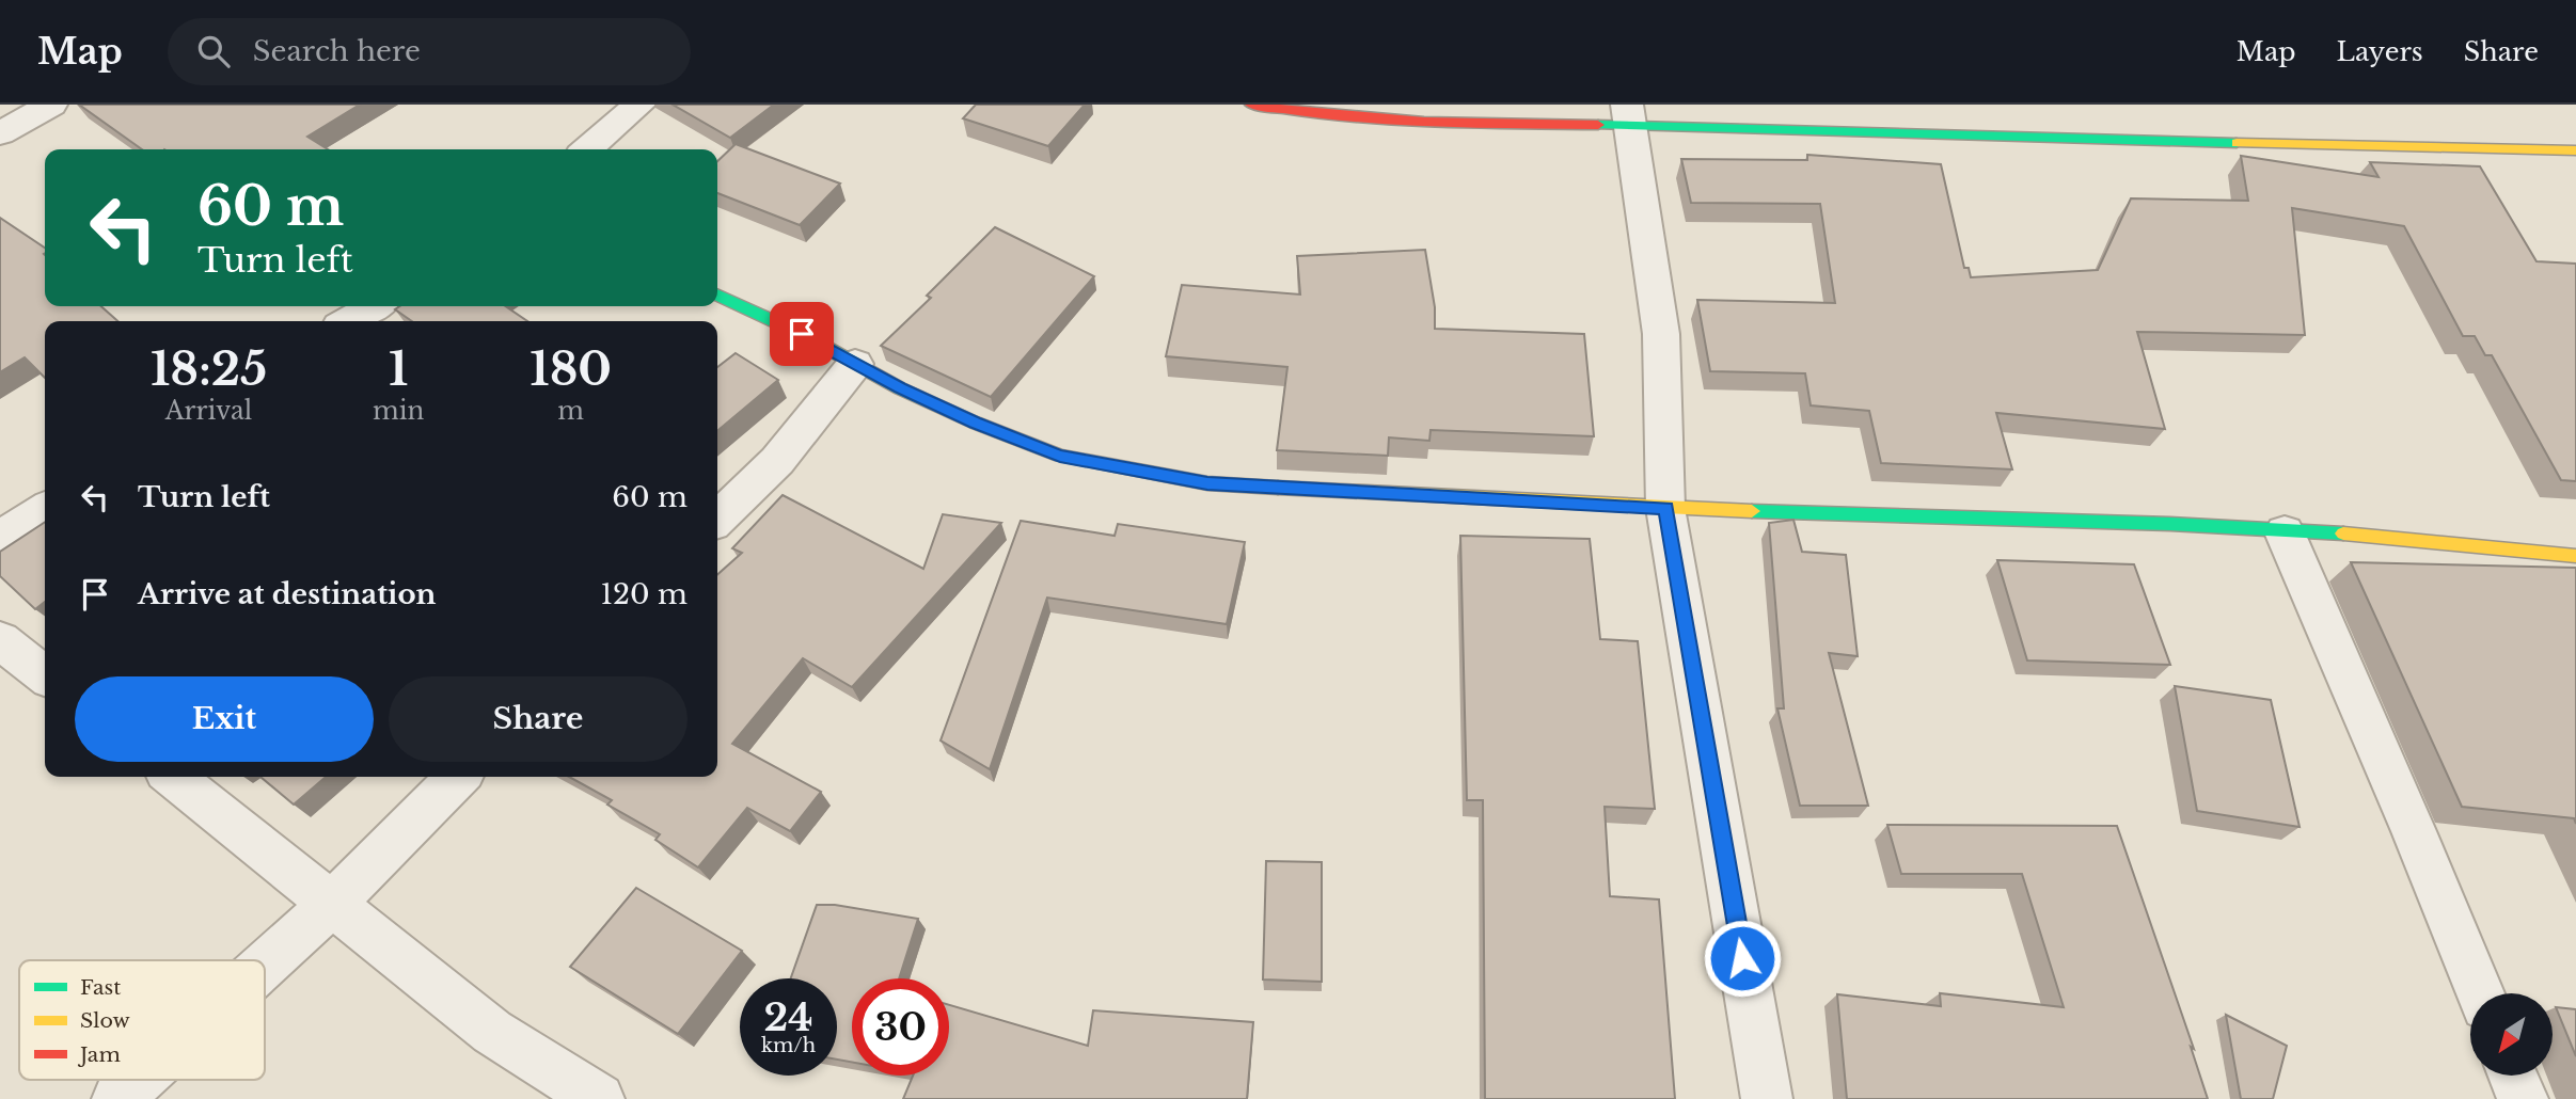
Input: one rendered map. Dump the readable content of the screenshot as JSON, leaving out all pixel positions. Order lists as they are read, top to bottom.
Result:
{
  "legend": ["Fast", "Slow", "Jam"],
  "north": "bottom left",
  "page": {
    "header": "Map",
    "search": "Search here",
    "nav": ["Map", "Layers", "Share"],
    "turn": ["60 m", "Turn left"],
    "eta": [
      "18:25",
      "Arrival",
      "1",
      "min",
      "180",
      "m"
    ],
    "list": [
      {
        "name": "Turn left",
        "value": "60 m"
      },
      {
        "name": "Arrive at destination",
        "value": "120 m"
      }
    ],
    "buttons": ["Exit", "Share"],
    "speed": "24 km/h",
    "limit": "30"
  }
}
